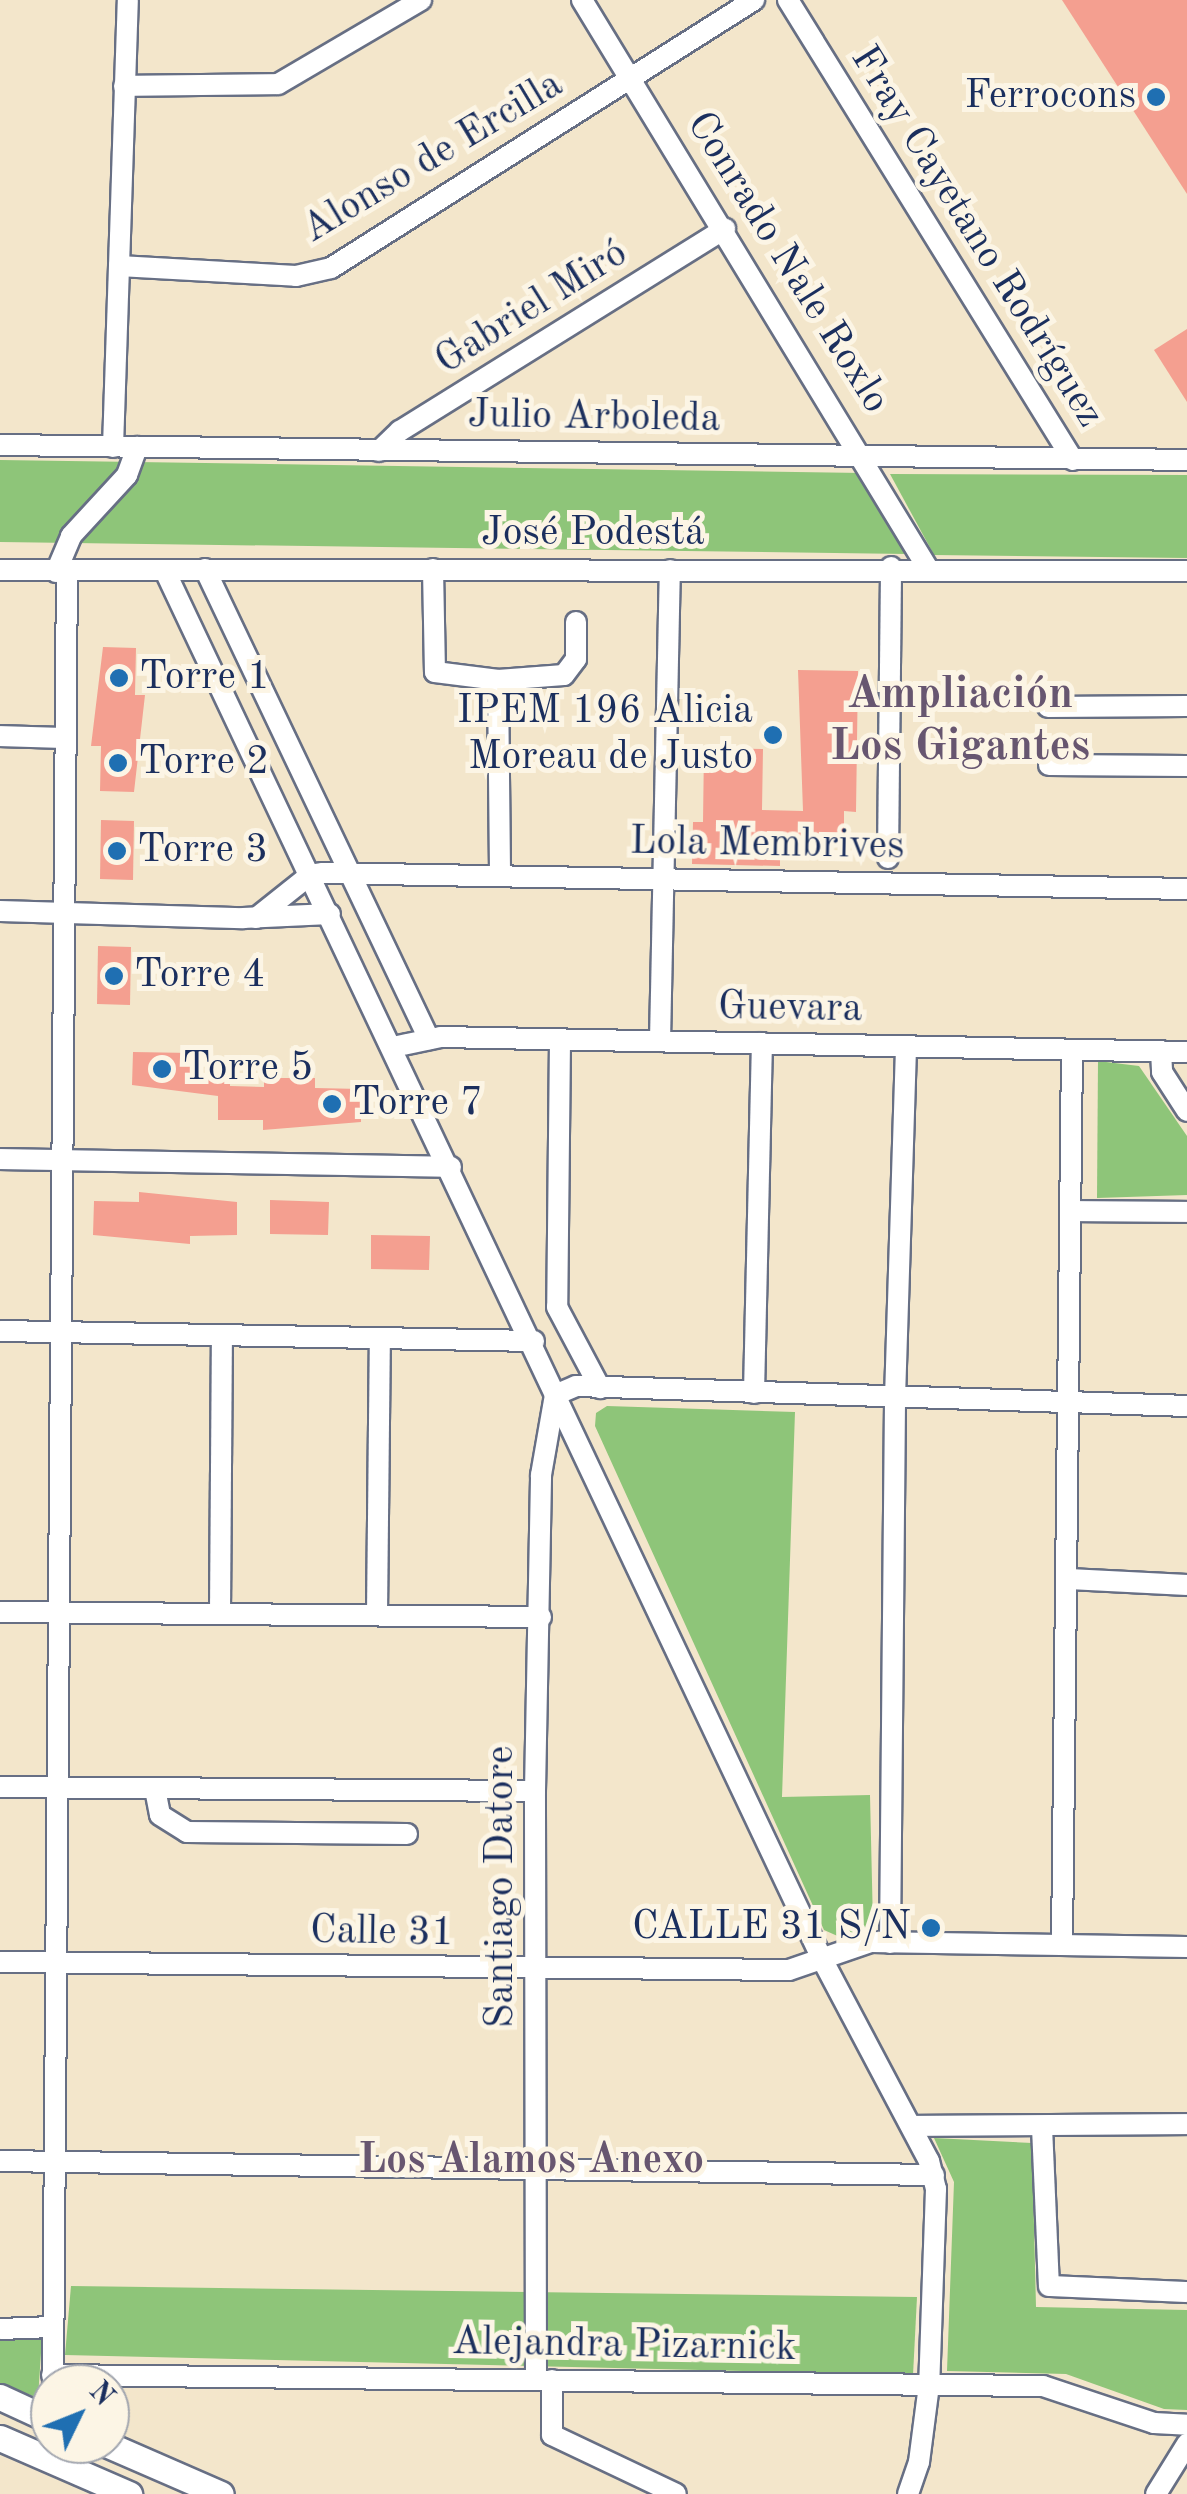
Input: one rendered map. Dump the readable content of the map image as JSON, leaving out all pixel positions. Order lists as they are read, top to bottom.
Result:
{
  "streets": {
    "street": [
      "Alonso de Ercilla",
      "Fray Cayetano Rodríguez",
      "Conrado Nale Roxlo",
      "Gabriel Miró",
      "Julio Arboleda",
      "José Podestá",
      "Lola Membrives",
      "Guevara",
      "Santiago Datore",
      "Calle 31",
      "Alejandra Pizarnick"
    ]
  },
  "crossings": [
    ["Alonso de Ercilla", "Conrado Nale Roxlo"],
    ["Fray Cayetano Rodríguez", "Julio Arboleda"],
    ["Conrado Nale Roxlo", "Gabriel Miró"],
    ["Conrado Nale Roxlo", "Julio Arboleda"],
    ["Conrado Nale Roxlo", "José Podestá"],
    ["Gabriel Miró", "Julio Arboleda"],
    ["Santiago Datore", "Calle 31"],
    ["Santiago Datore", "Alejandra Pizarnick"]
  ],
  "districts": ["Ampliación Los Gigantes", "Los Alamos Anexo"],
  "places": [
    "Ferrocons",
    "Torre 1",
    "IPEM 196 Alicia Moreau de Justo",
    "Torre 2",
    "Torre 3",
    "Torre 4",
    "Torre 5",
    "Torre 7",
    "CALLE 31 S/N"
  ],
  "north": "top right"
}
